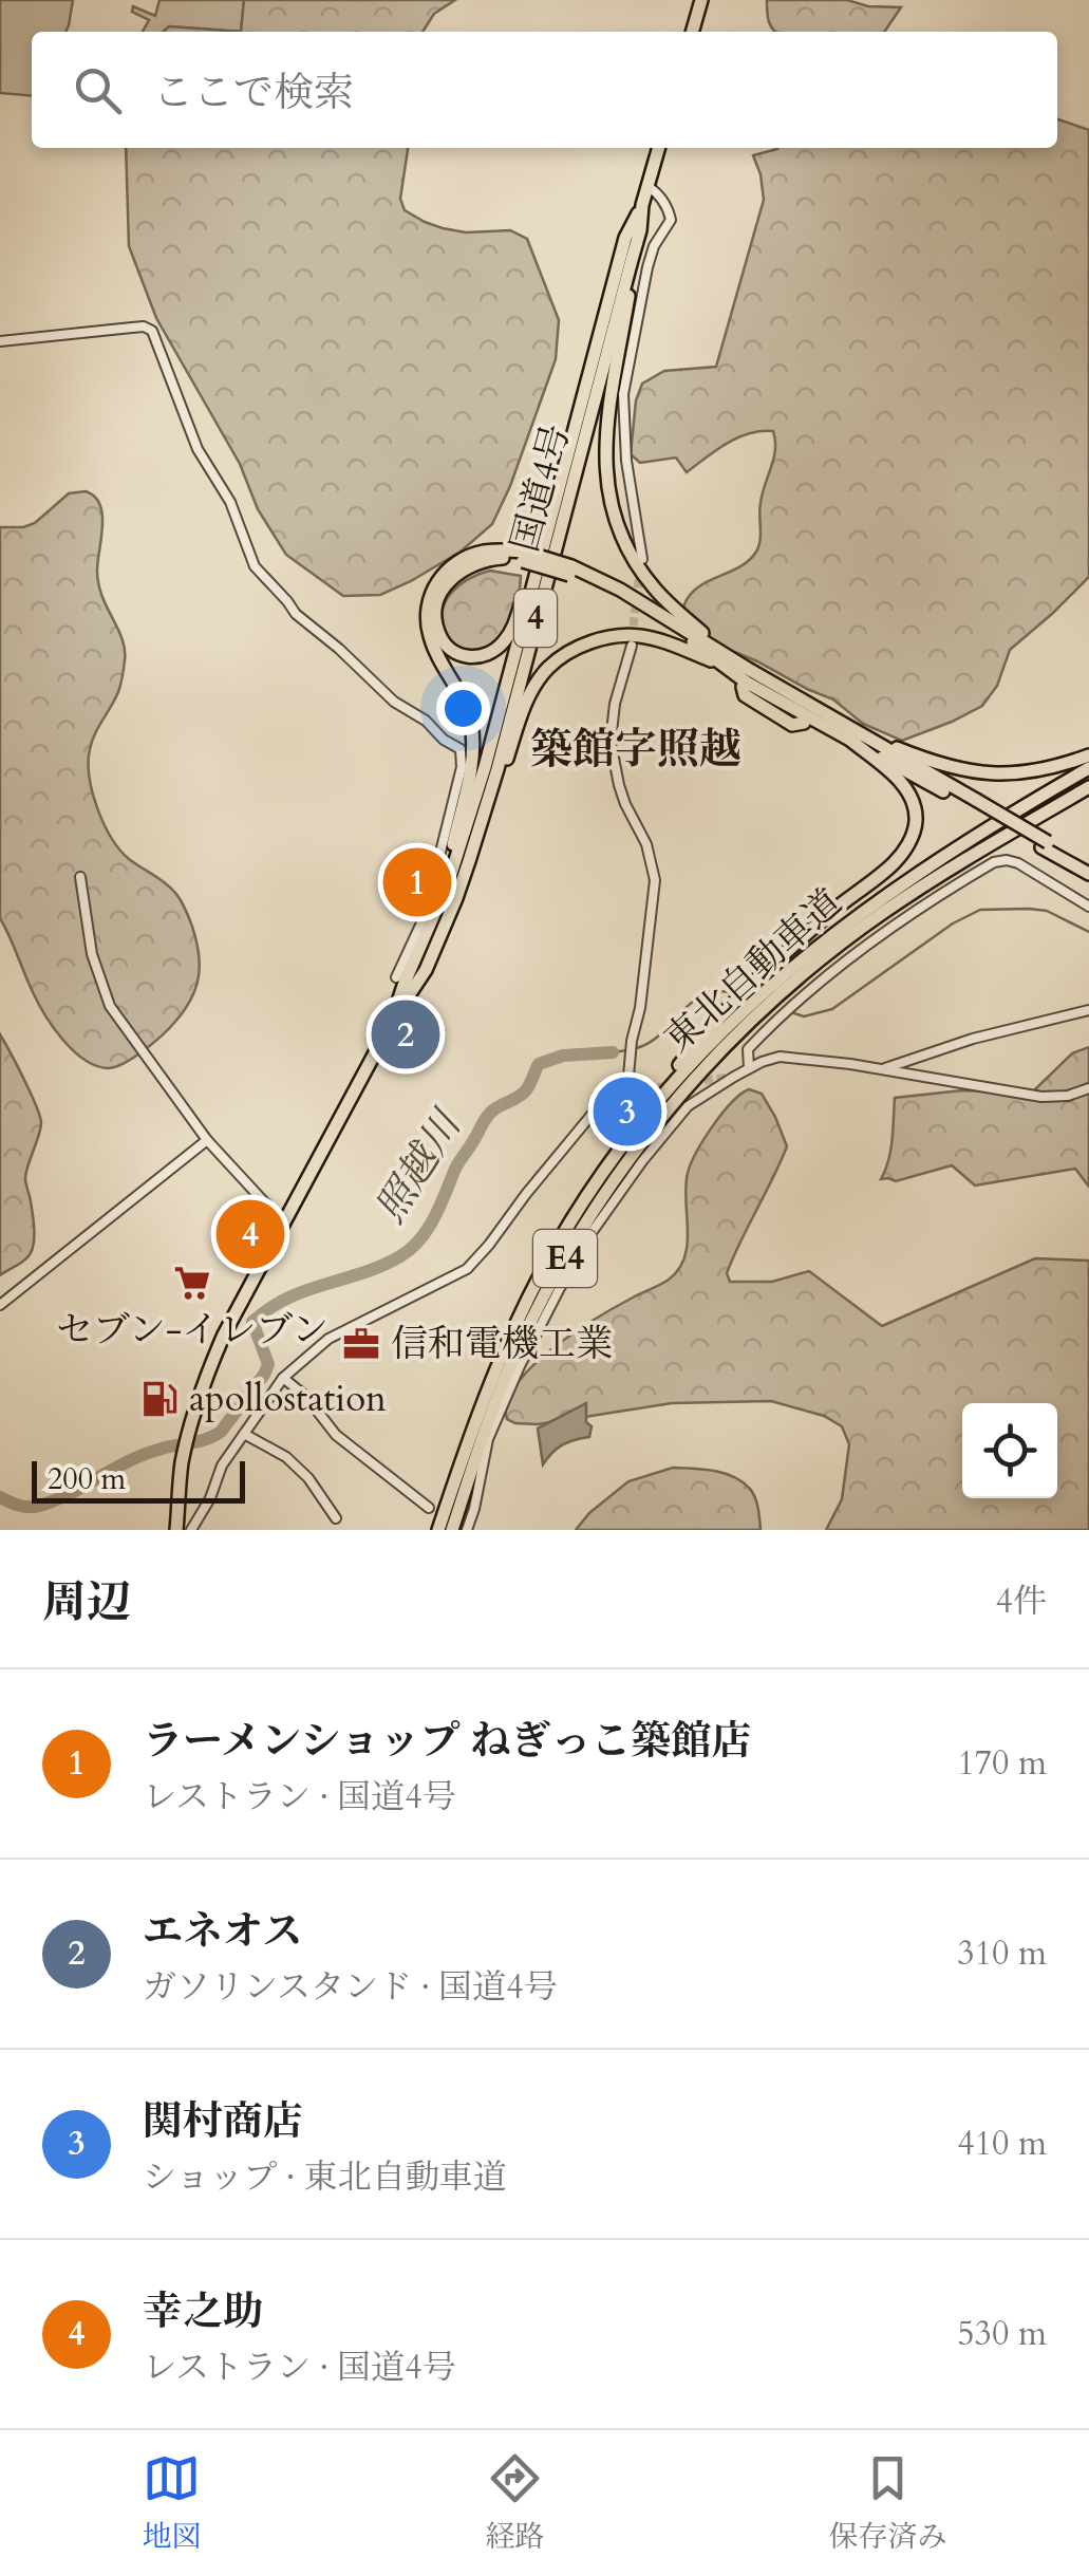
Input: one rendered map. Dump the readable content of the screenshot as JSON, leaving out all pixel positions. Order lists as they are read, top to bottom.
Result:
{
  "streets": {
    "highway": [
      "国道4号",
      "4",
      "東北自動車道",
      "E4"
    ]
  },
  "crossings": [
    ["東北自動車道", "E4"]
  ],
  "districts": ["築館字照越"],
  "water": ["照越川"],
  "places": {
    "supermarket": ["セブン-イレブン"],
    "office": ["信和電機工業"],
    "fuel station": ["apollostation"]
  },
  "scale_bar": "200 m",
  "page": {
    "search": "ここで検索",
    "pins": [
      "1",
      "2",
      "3",
      "4"
    ],
    "scale": "200 m",
    "heading": ["周辺", "4件"],
    "list": [
      {
        "mark": "1",
        "name": "ラーメンショップ ねぎっこ築館店",
        "note": "レストラン · 国道4号",
        "value": "170 m"
      },
      {
        "mark": "2",
        "name": "エネオス",
        "note": "ガソリンスタンド · 国道4号",
        "value": "310 m"
      },
      {
        "mark": "3",
        "name": "関村商店",
        "note": "ショップ · 東北自動車道",
        "value": "410 m"
      },
      {
        "mark": "4",
        "name": "幸之助",
        "note": "レストラン · 国道4号",
        "value": "530 m"
      }
    ],
    "nav": ["地図", "経路", "保存済み"]
  }
}
